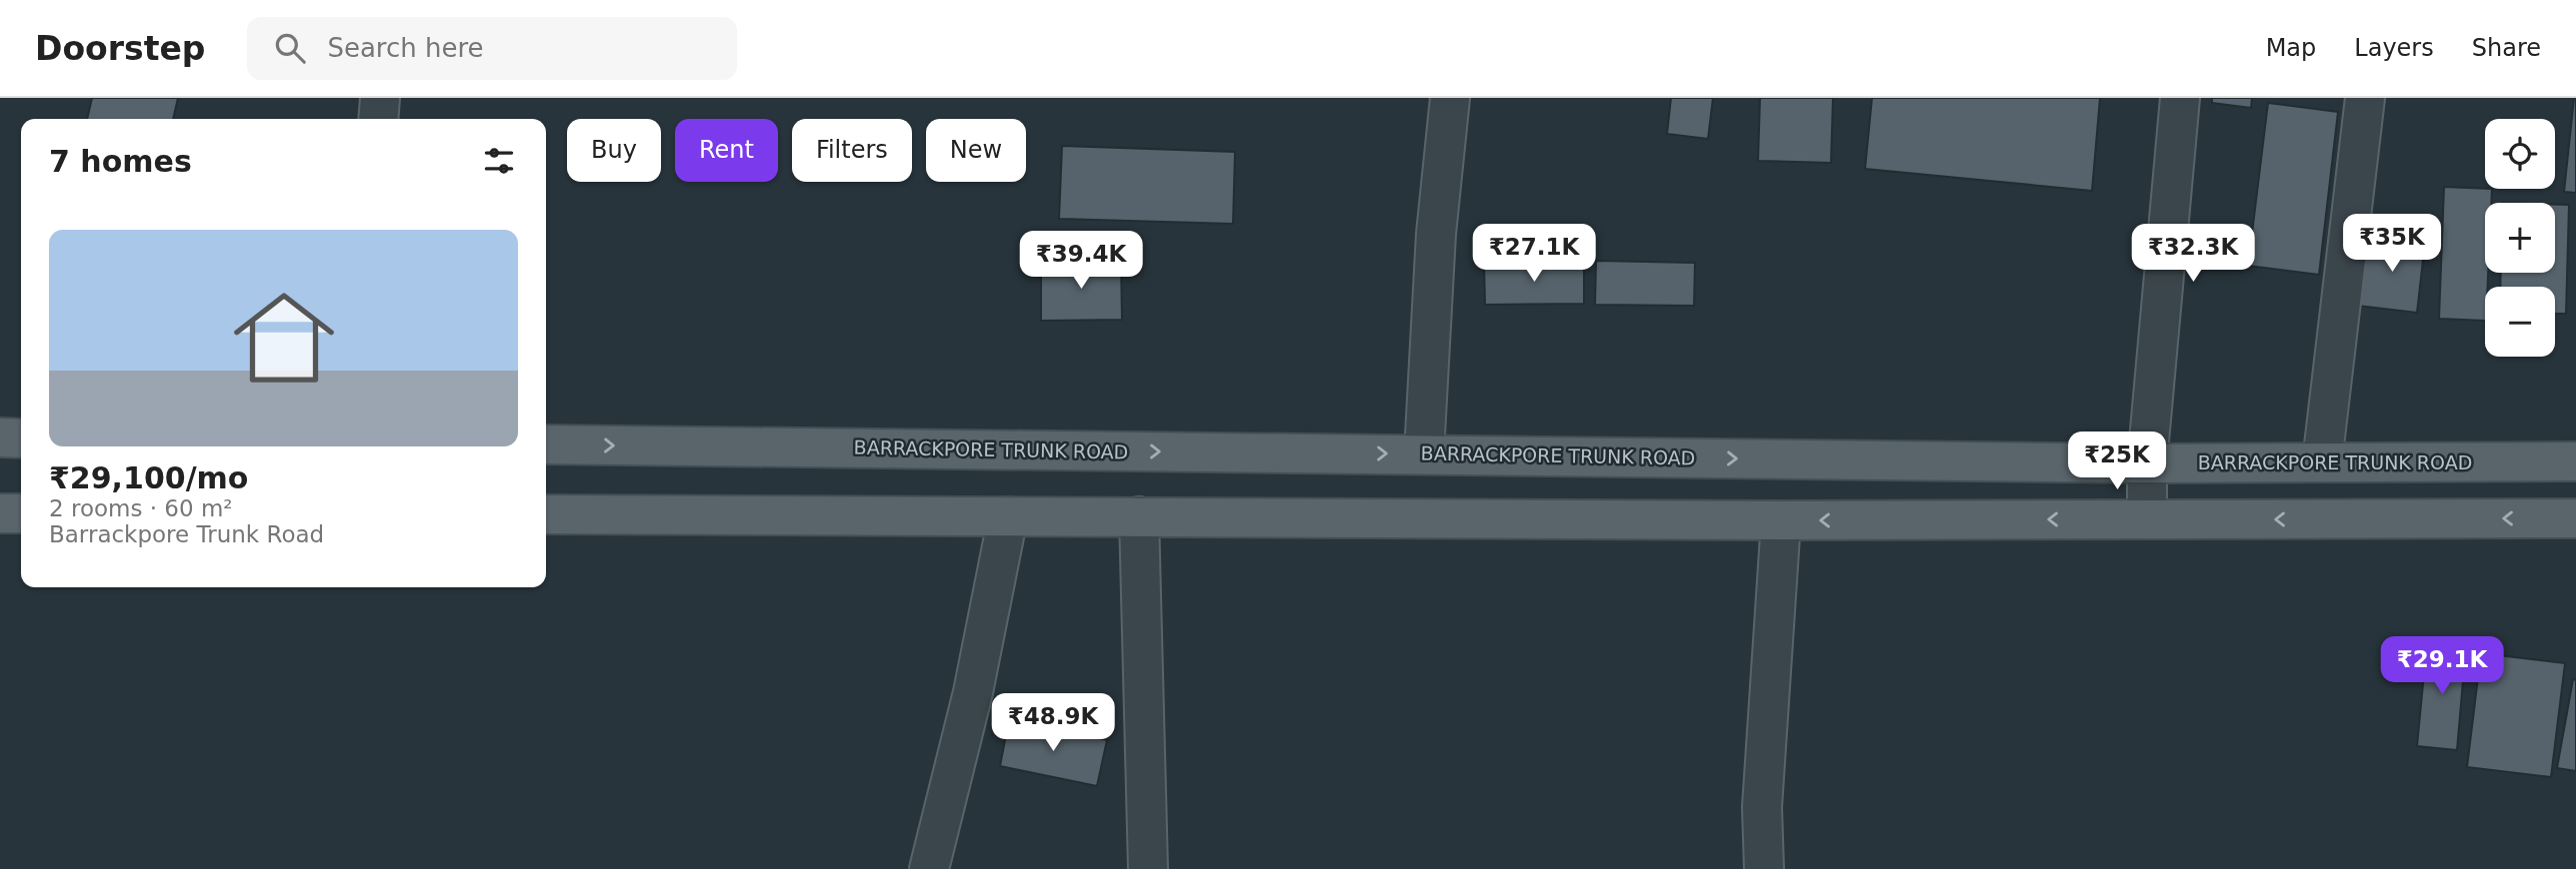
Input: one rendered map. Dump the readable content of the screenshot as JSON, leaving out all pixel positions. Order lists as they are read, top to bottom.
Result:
{
  "streets": {
    "main road": ["BARRACKPORE TRUNK ROAD"]
  },
  "page": {
    "header": "Doorstep",
    "search": "Search here",
    "nav": ["Map", "Layers", "Share"],
    "map_buttons": ["+", "−"],
    "chip": [
      "Buy",
      "Rent",
      "Filters",
      "New"
    ],
    "heading": "7 homes",
    "list": [
      {
        "name": "₹29,100/mo",
        "note": "2 rooms · 60 m² · Barrackpore Trunk Road"
      }
    ],
    "price": [
      "₹35K",
      "₹27.1K",
      "₹32.3K",
      "₹39.4K",
      "₹25K",
      "₹29.1K",
      "₹48.9K"
    ]
  }
}
